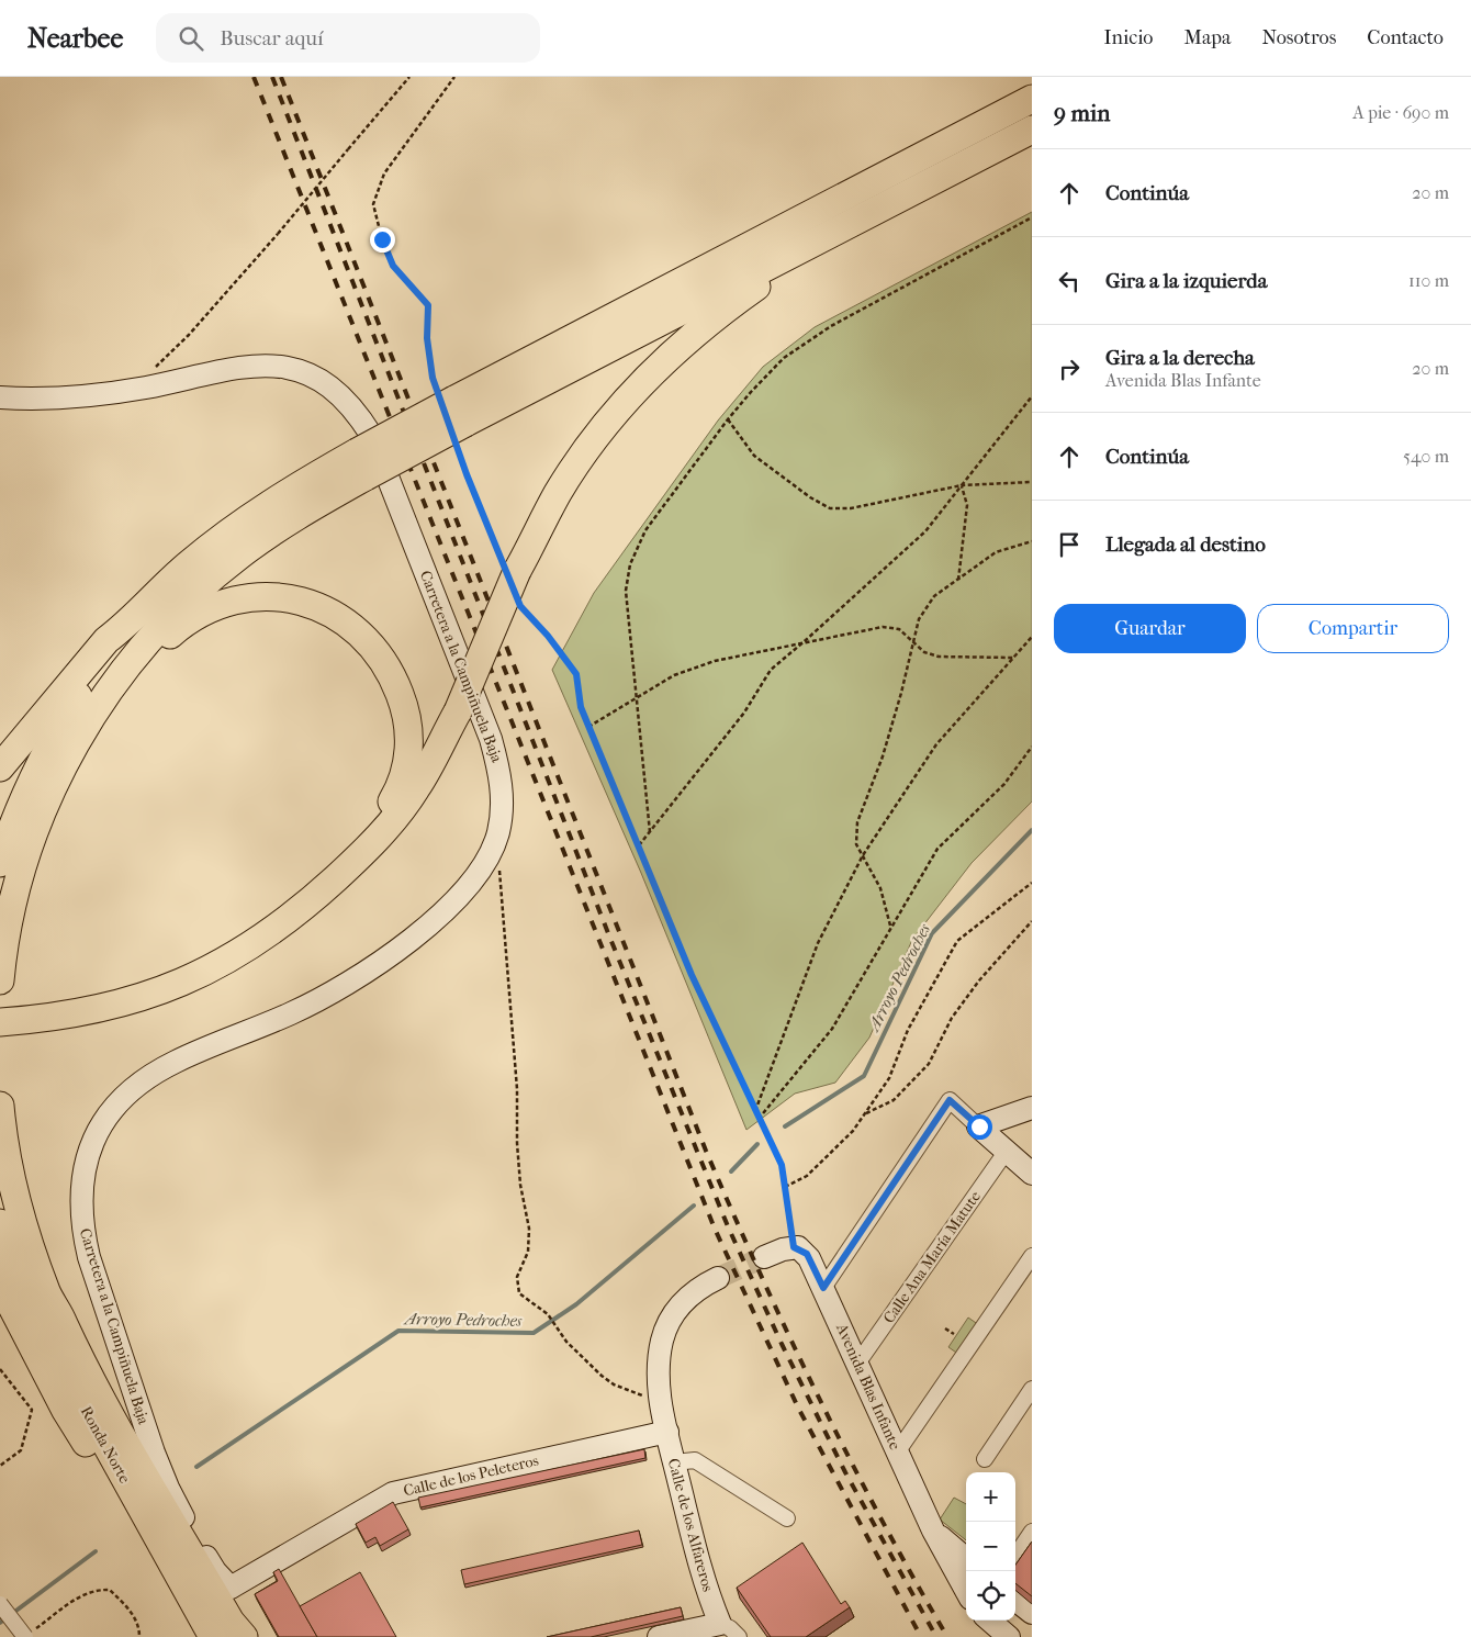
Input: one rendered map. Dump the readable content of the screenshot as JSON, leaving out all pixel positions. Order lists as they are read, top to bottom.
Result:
{
  "streets": {
    "highway": ["Ronda Norte"],
    "street": [
      "Carretera a la Campiñuela Baja",
      "Calle Ana María Matute",
      "Avenida Blas Infante",
      "Calle de los Peleteros",
      "Calle de los Alfareros"
    ]
  },
  "crossings": [
    ["Carretera a la Campiñuela Baja", "Calle de los Peleteros"],
    ["Calle Ana María Matute", "Avenida Blas Infante"],
    ["Calle de los Peleteros", "Calle de los Alfareros"]
  ],
  "water": ["Arroyo Pedroches"],
  "page": {
    "header": "Nearbee",
    "search": "Buscar aquí",
    "nav": [
      "Inicio",
      "Mapa",
      "Nosotros",
      "Contacto"
    ],
    "heading": ["9 min", "A pie · 690 m"],
    "list": [
      ["Continúa", "20 m"],
      ["Gira a la izquierda", "110 m"],
      ["Gira a la derecha", "Avenida Blas Infante", "20 m"],
      ["Continúa", "540 m"],
      "Llegada al destino"
    ],
    "buttons": ["Guardar", "Compartir"],
    "map_buttons": ["+", "−"]
  }
}
